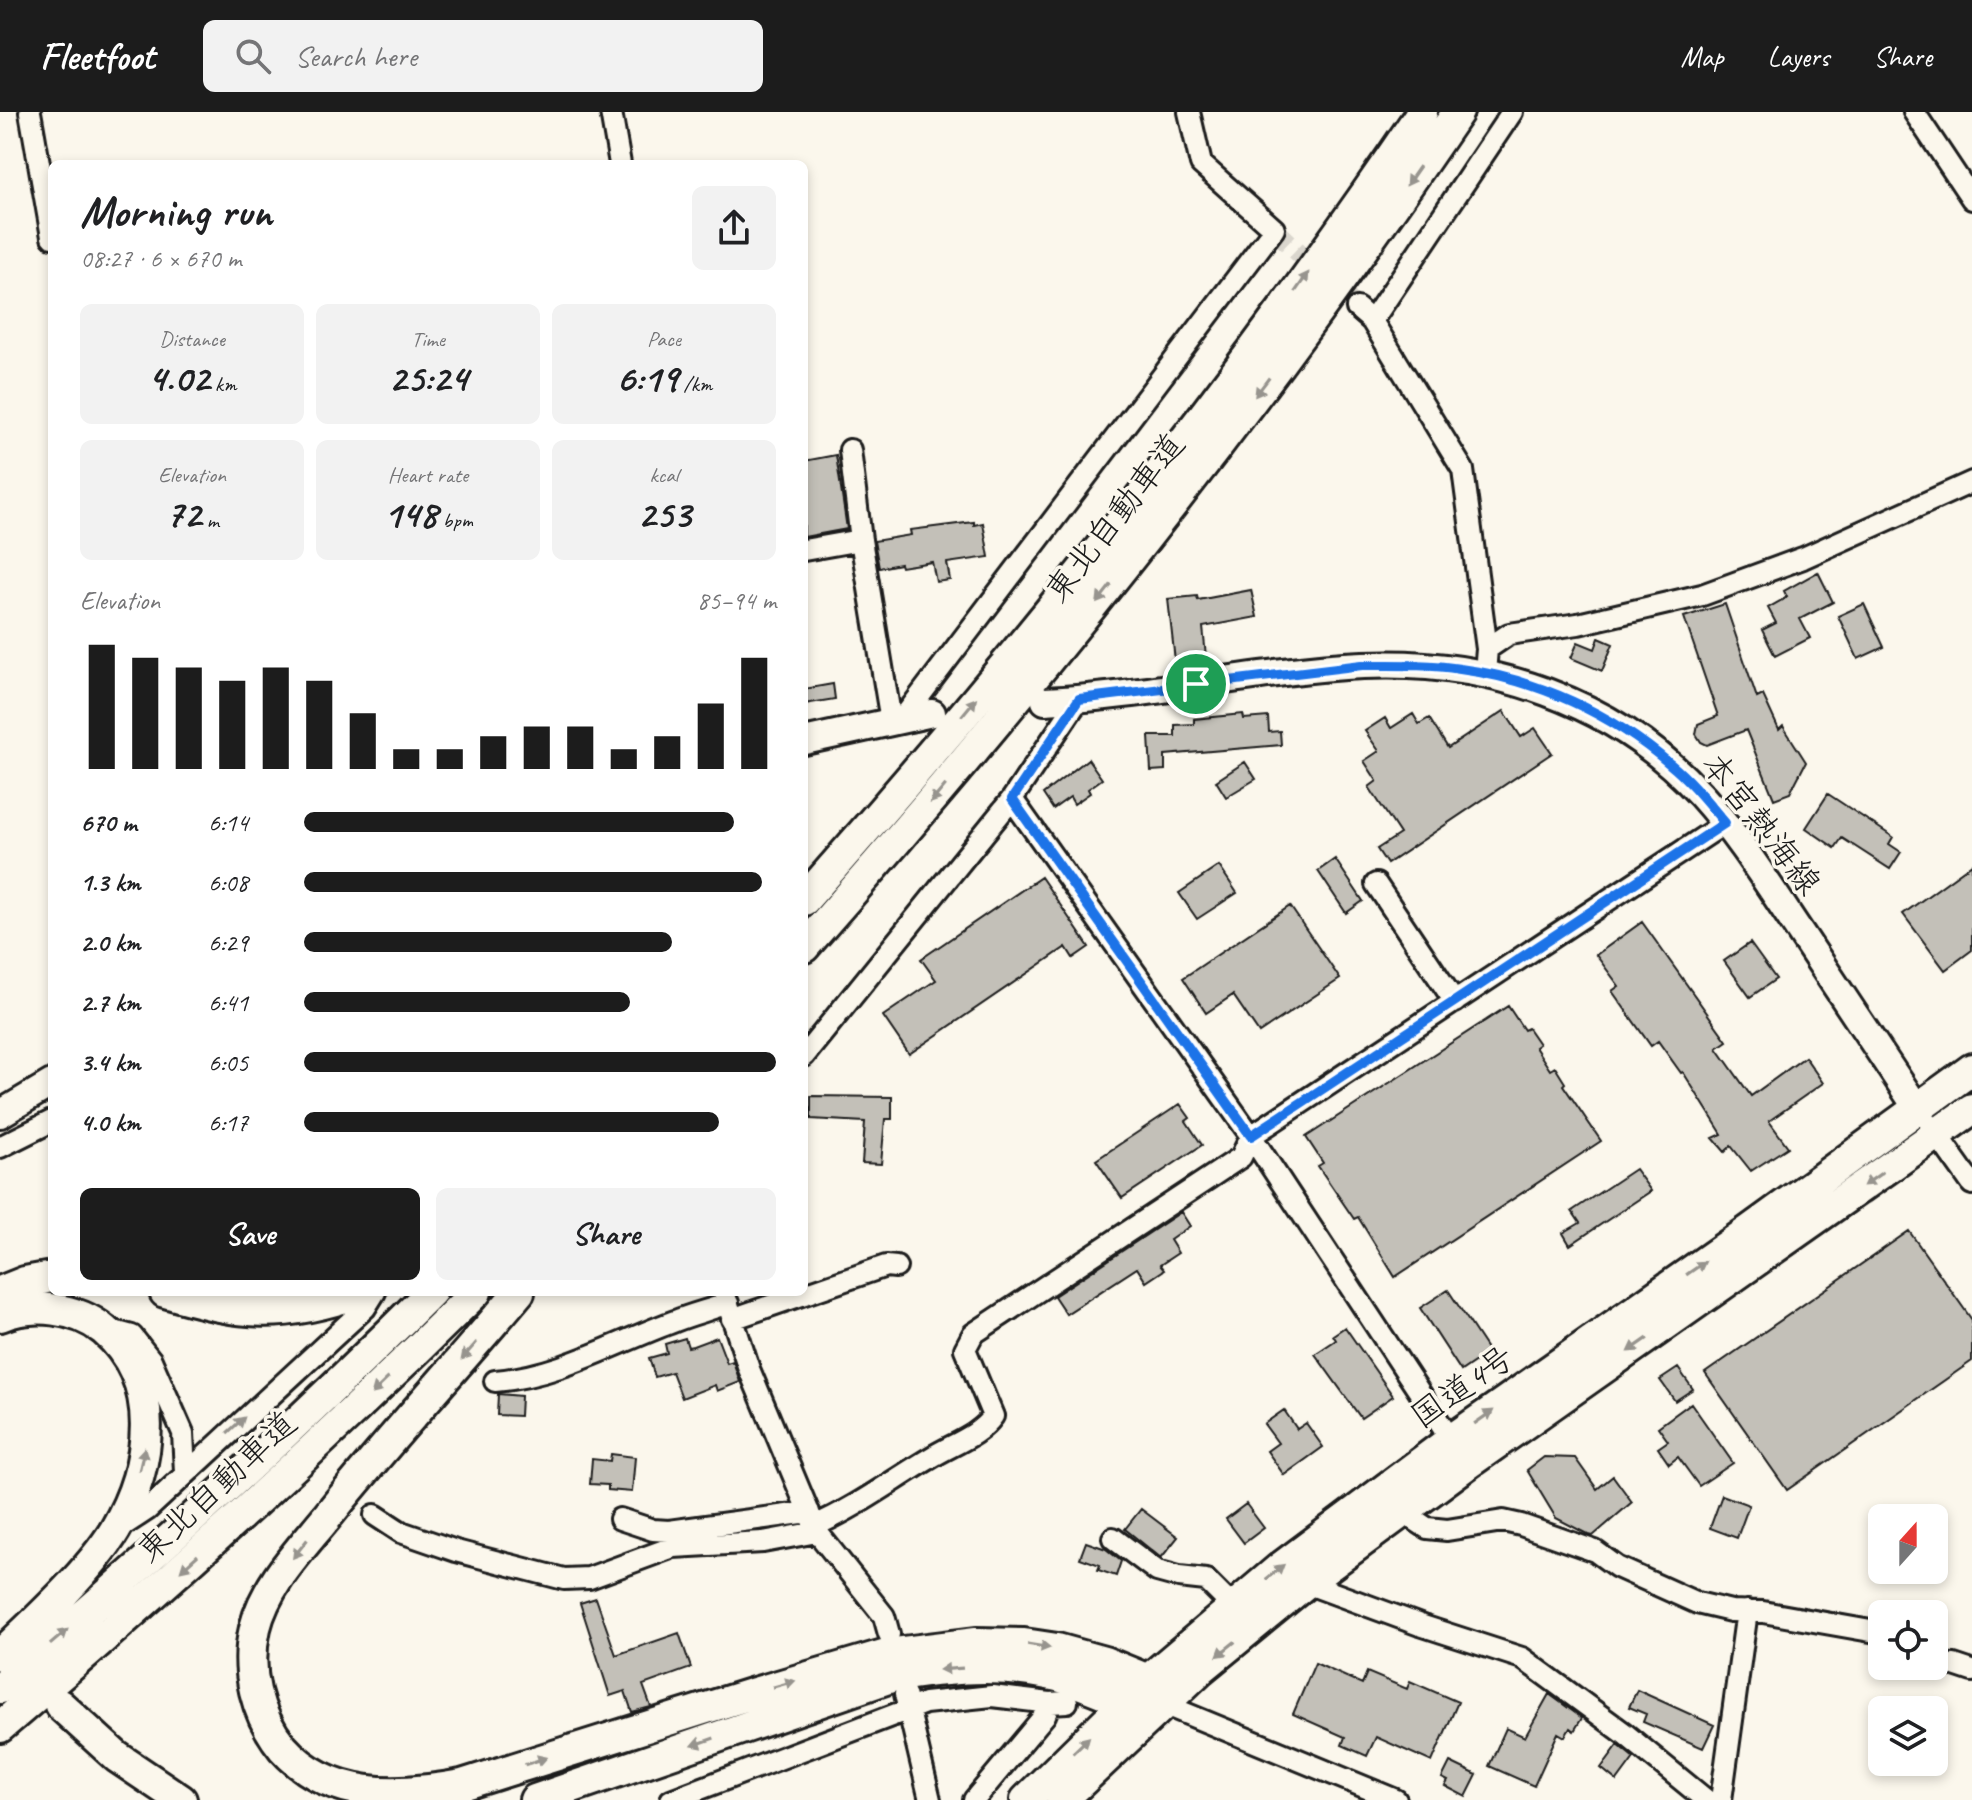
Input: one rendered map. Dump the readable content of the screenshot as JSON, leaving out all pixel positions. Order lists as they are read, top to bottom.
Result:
{
  "streets": {
    "highway": ["東北自動車道", "国道4号"],
    "main road": ["本宮熱海線"]
  },
  "crossings": [
    ["本宮熱海線", "国道4号"]
  ],
  "north": "top",
  "page": {
    "header": "Fleetfoot",
    "search": "Search here",
    "nav": ["Map", "Layers", "Share"],
    "heading": ["Morning run", "08:27 · 6 × 670 m"],
    "stats": [
      ["Distance", "4.02 km"],
      ["Time", "25:24"],
      ["Pace", "6:19 /km"],
      ["Elevation", "72 m"],
      ["Heart rate", "148 bpm"],
      ["kcal", "253"]
    ],
    "chart": ["Elevation", "85–94 m"],
    "list": [
      {
        "name": "670 m",
        "note": "6:14"
      },
      {
        "name": "1.3 km",
        "note": "6:08"
      },
      {
        "name": "2.0 km",
        "note": "6:29"
      },
      {
        "name": "2.7 km",
        "note": "6:41"
      },
      {
        "name": "3.4 km",
        "note": "6:05"
      },
      {
        "name": "4.0 km",
        "note": "6:17"
      }
    ],
    "buttons": ["Save", "Share"]
  }
}
